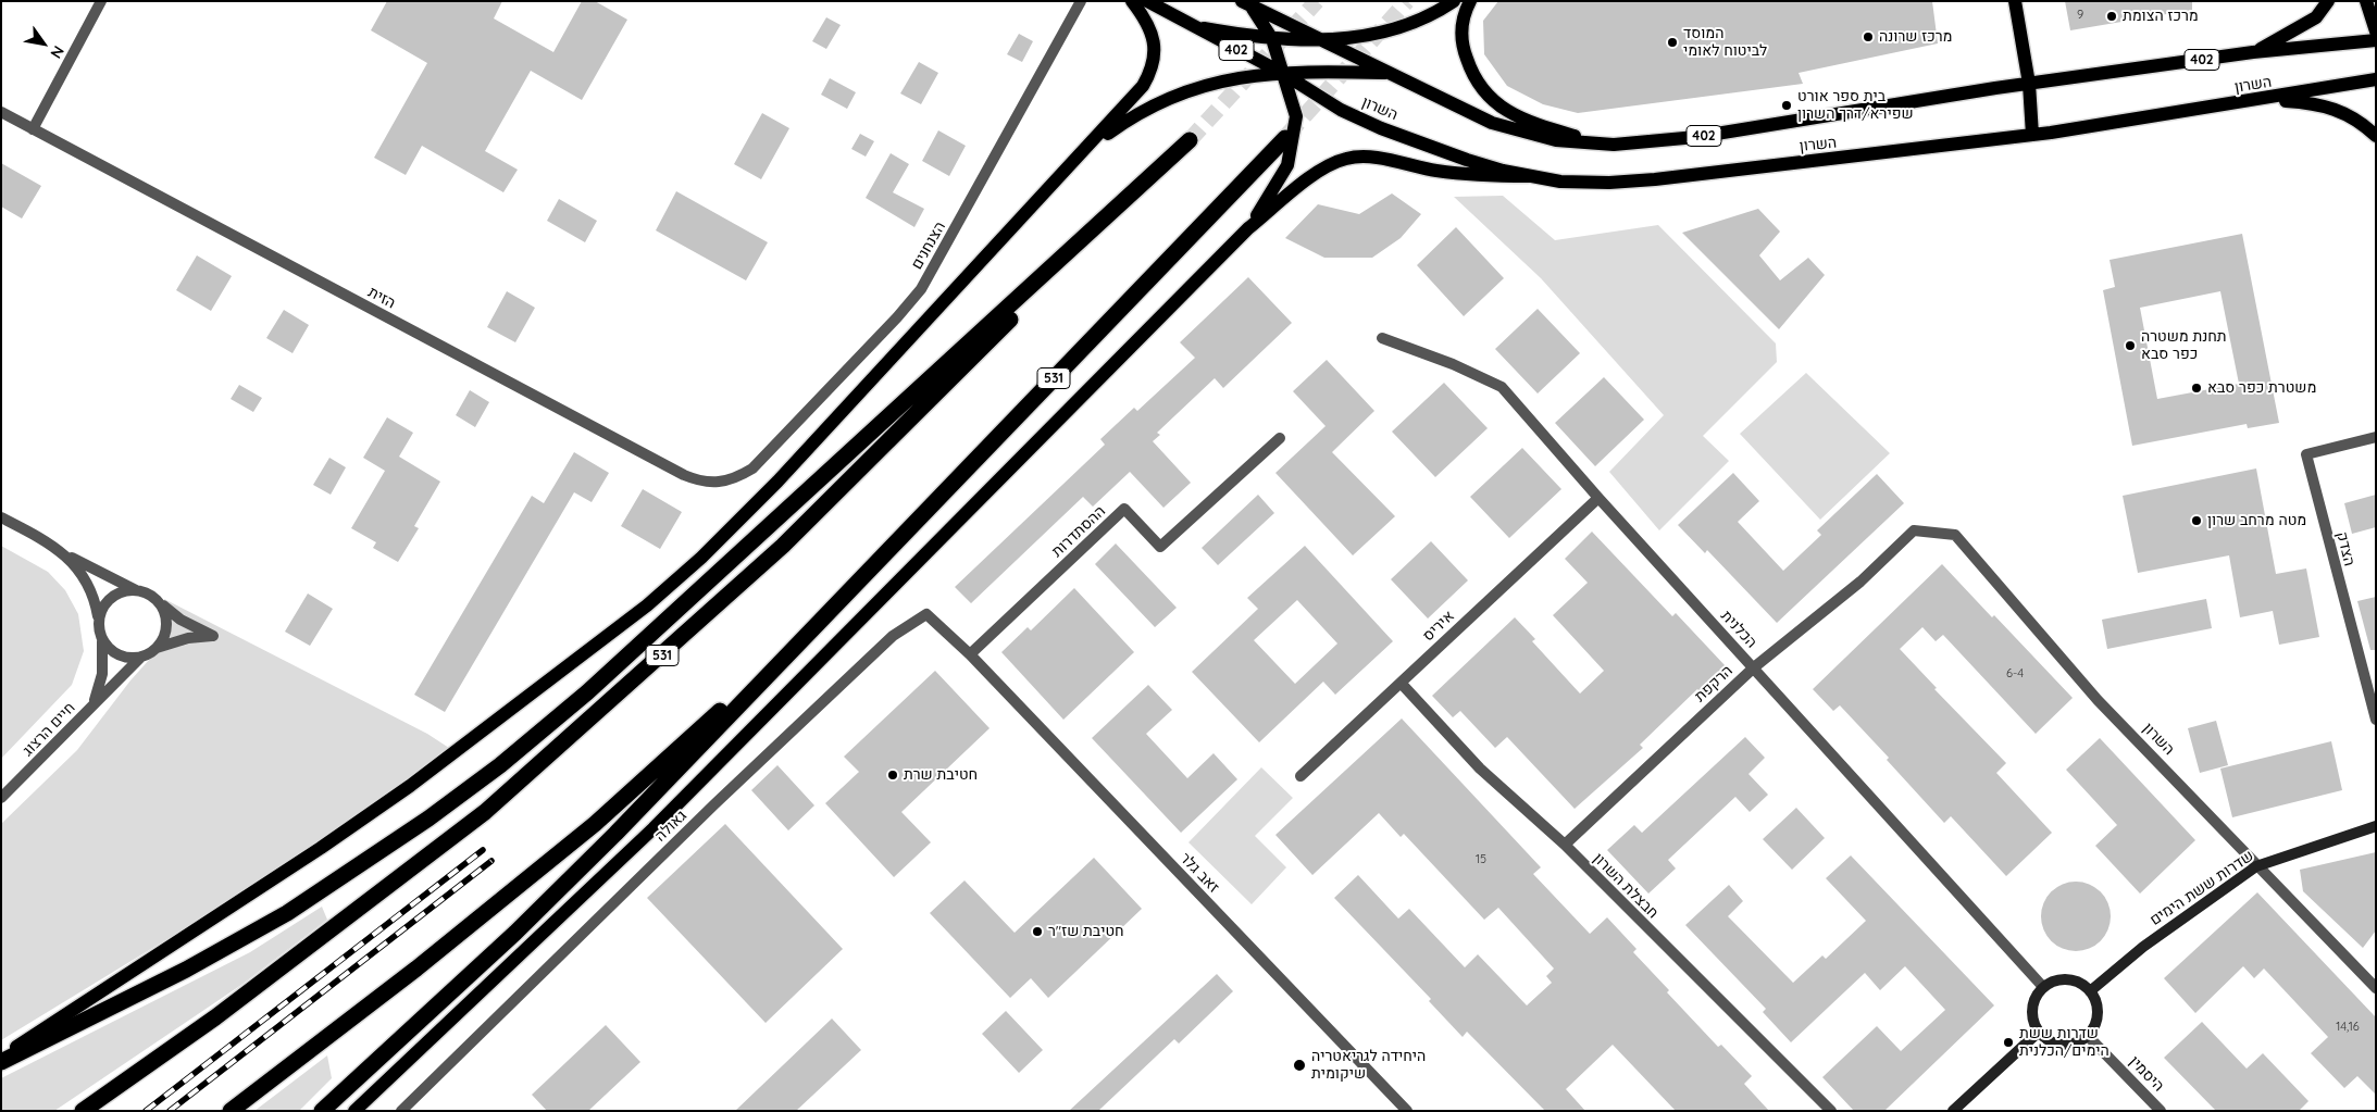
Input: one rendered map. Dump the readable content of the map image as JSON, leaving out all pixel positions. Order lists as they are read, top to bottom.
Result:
{
  "streets": {
    "highway": ["531"],
    "main road": ["402", "השרון"],
    "street": [
      "הצנחנים",
      "הזית",
      "ההסתדרות",
      "הצדק",
      "איריס",
      "הכלנית",
      "הרקפת",
      "חיים הרצוג",
      "גאולה",
      "זאב גלר",
      "חבצלת השרון",
      "שדרות ששת הימים",
      "היסמין"
    ]
  },
  "crossings": [
    ["402", "השרון"],
    ["השרון", "הרקפת"],
    ["השרון", "שדרות ששת הימים"],
    ["הצנחנים", "הזית"],
    ["ההסתדרות", "גאולה"],
    ["ההסתדרות", "זאב גלר"],
    ["איריס", "הכלנית"],
    ["איריס", "חבצלת השרון"],
    ["הכלנית", "הרקפת"],
    ["הכלנית", "שדרות ששת הימים"],
    ["הכלנית", "היסמין"],
    ["הרקפת", "חבצלת השרון"],
    ["גאולה", "זאב גלר"],
    ["שדרות ששת הימים", "היסמין"]
  ],
  "places": [
    "מרכז הצומת",
    "מרכז שרונה",
    "המוסד לביטוח לאומי",
    "בית ספר אורט שפירא/דרך השרון",
    "תחנת משטרה כפר סבא",
    "משטרת כפר סבא",
    "מטה מרחב שרון",
    "חטיבת שרת",
    "חטיבת שז\"ר",
    "שדרות ששת הימים/הכלנית",
    "היחידה לגריאטריה שיקומית"
  ],
  "house_numbers": [
    "9",
    "6-4",
    "15",
    "14,16"
  ],
  "north": "bottom right"
}
